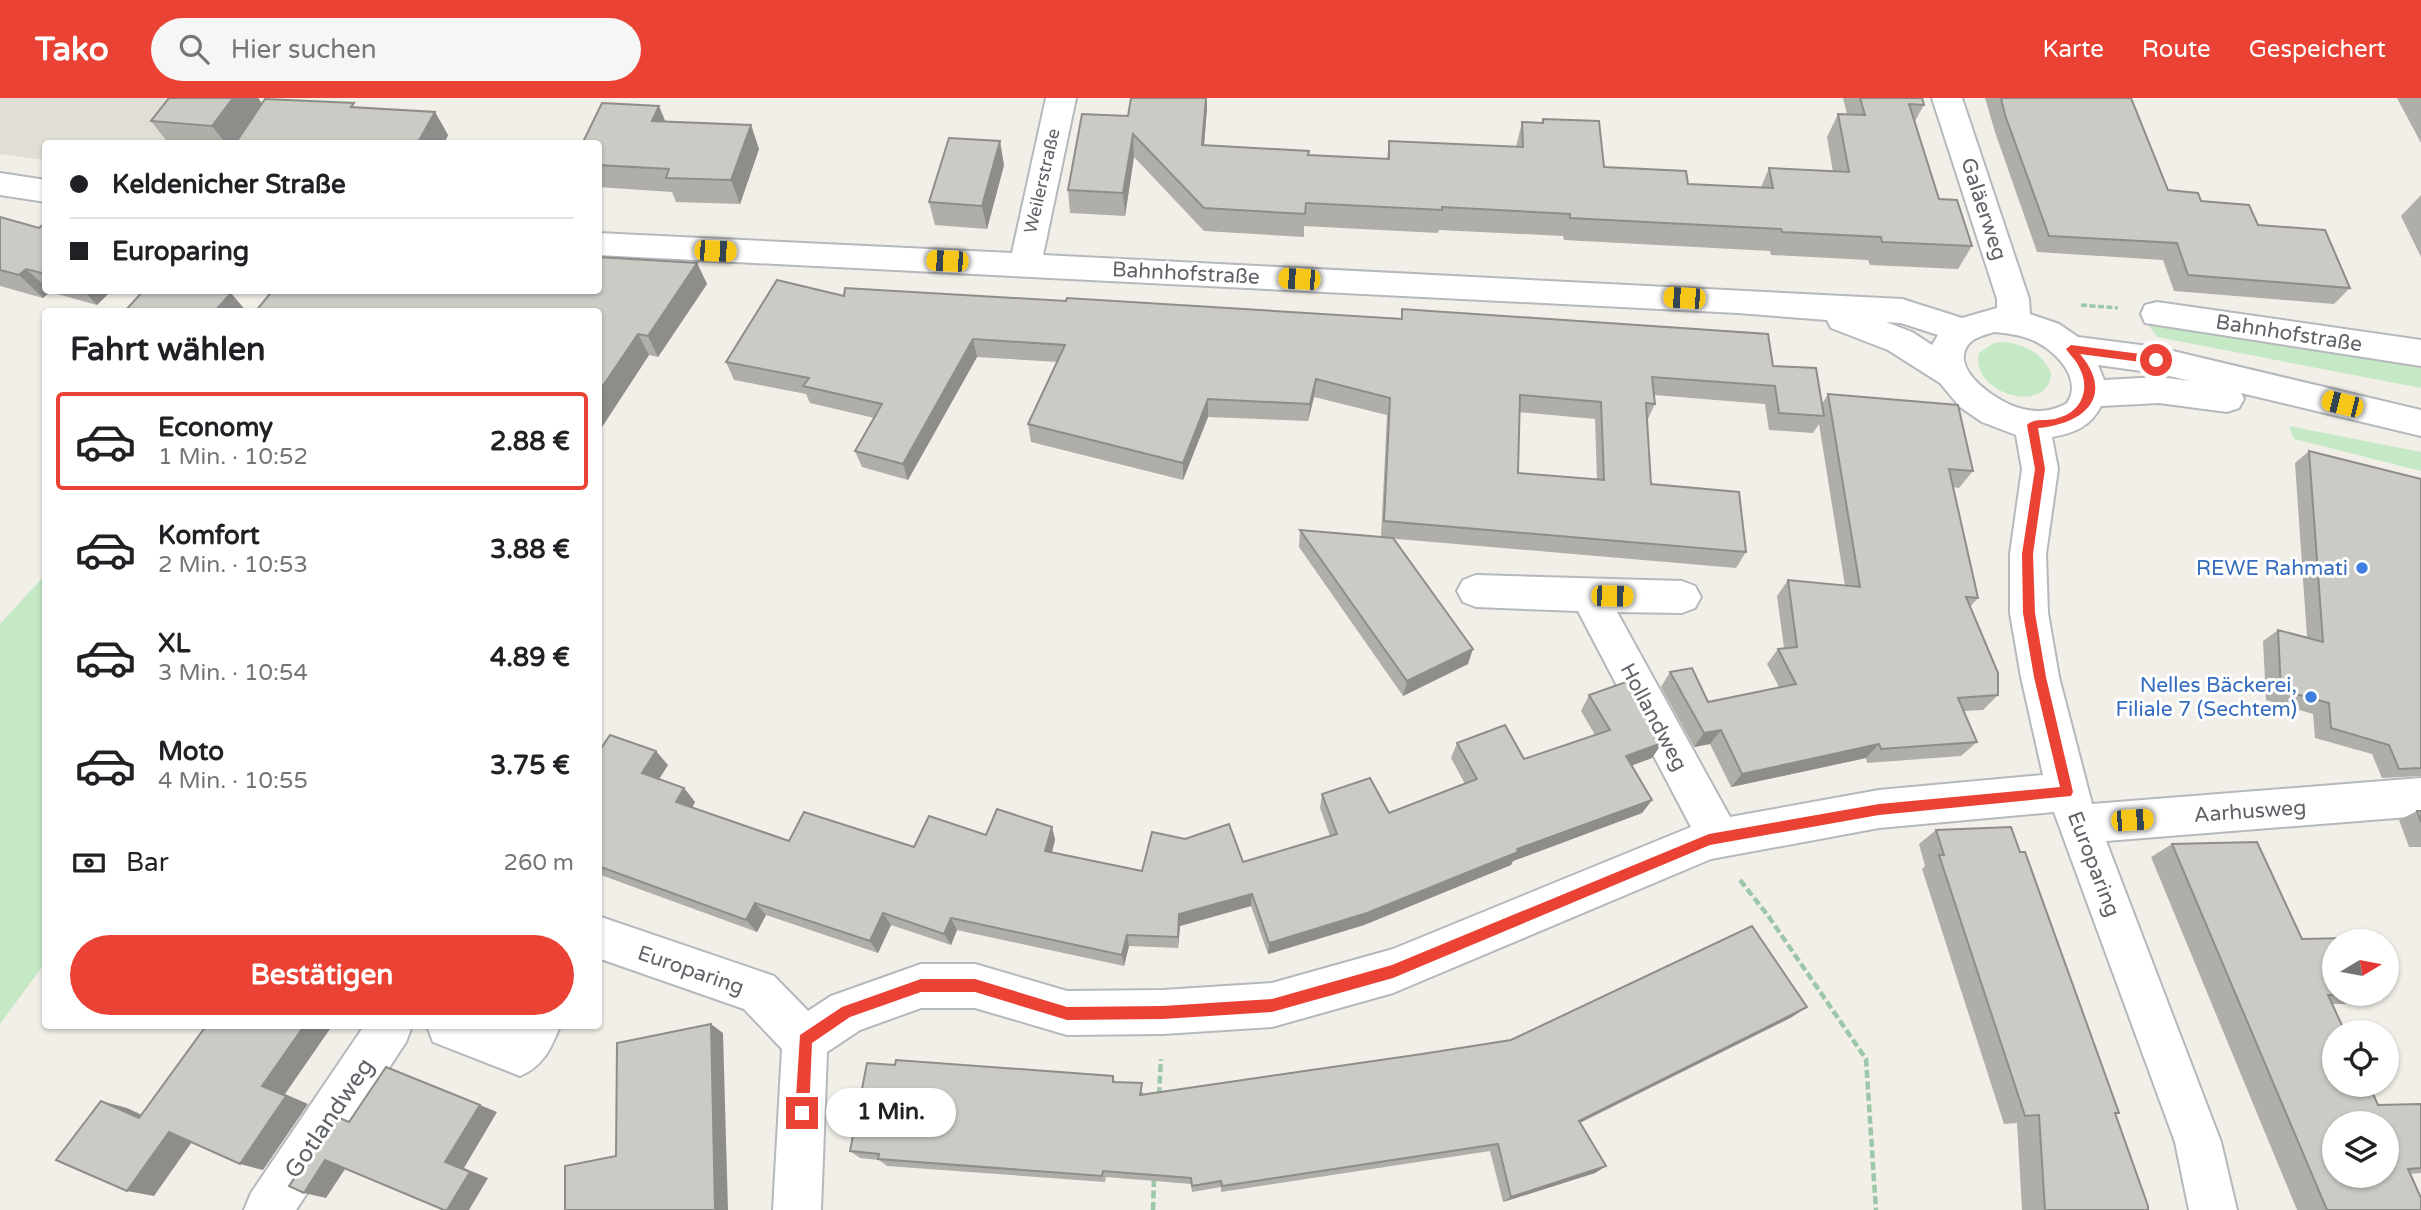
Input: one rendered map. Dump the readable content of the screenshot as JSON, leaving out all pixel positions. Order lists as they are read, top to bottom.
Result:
{
  "streets": {
    "street": [
      "Weilerstraße",
      "Galäerweg",
      "Bahnhofstraße",
      "Hollandweg",
      "Aarhusweg",
      "Europaring",
      "Gotlandweg"
    ]
  },
  "crossings": [
    ["Weilerstraße", "Bahnhofstraße"],
    ["Galäerweg", "Bahnhofstraße"],
    ["Galäerweg", "Europaring"],
    ["Bahnhofstraße", "Europaring"],
    ["Hollandweg", "Aarhusweg"],
    ["Aarhusweg", "Europaring"]
  ],
  "places": ["REWE Rahmati", "Nelles Bäckerei, Filiale 7 (Sechtem)"],
  "north": "right",
  "page": {
    "header": "Tako",
    "search": "Hier suchen",
    "nav": ["Karte", "Route", "Gespeichert"],
    "banner": ["Keldenicher Straße", "Europaring"],
    "heading": "Fahrt wählen",
    "list": [
      {
        "name": "Economy",
        "note": "1 Min. · 10:52",
        "value": "2.88 €"
      },
      {
        "name": "Komfort",
        "note": "2 Min. · 10:53",
        "value": "3.88 €"
      },
      {
        "name": "XL",
        "note": "3 Min. · 10:54",
        "value": "4.89 €"
      },
      {
        "name": "Moto",
        "note": "4 Min. · 10:55",
        "value": "3.75 €"
      }
    ],
    "pay": ["Bar", "260 m"],
    "buttons": "Bestätigen",
    "bubble": "1 Min."
  }
}
